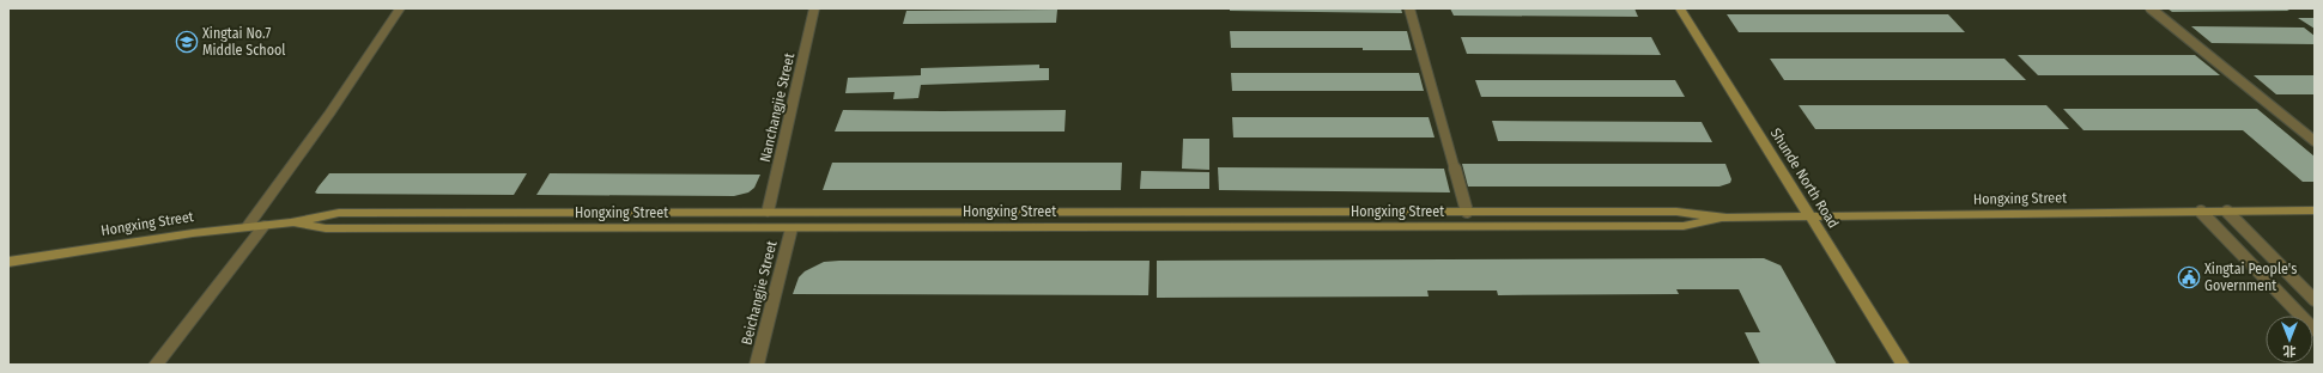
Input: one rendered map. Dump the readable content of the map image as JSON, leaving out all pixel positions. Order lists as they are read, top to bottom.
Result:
{
  "streets": {
    "street": [
      "Nanchangjie Street",
      "Shunde North Road",
      "Hongxing Street",
      "Beichangjie Street"
    ]
  },
  "crossings": [
    ["Nanchangjie Street", "Hongxing Street"],
    ["Shunde North Road", "Hongxing Street"],
    ["Hongxing Street", "Beichangjie Street"]
  ],
  "places": {
    "school or university": ["Xingtai No.7 Middle School"],
    "public building": ["Xingtai People's Government"]
  },
  "north": "bottom"
}
